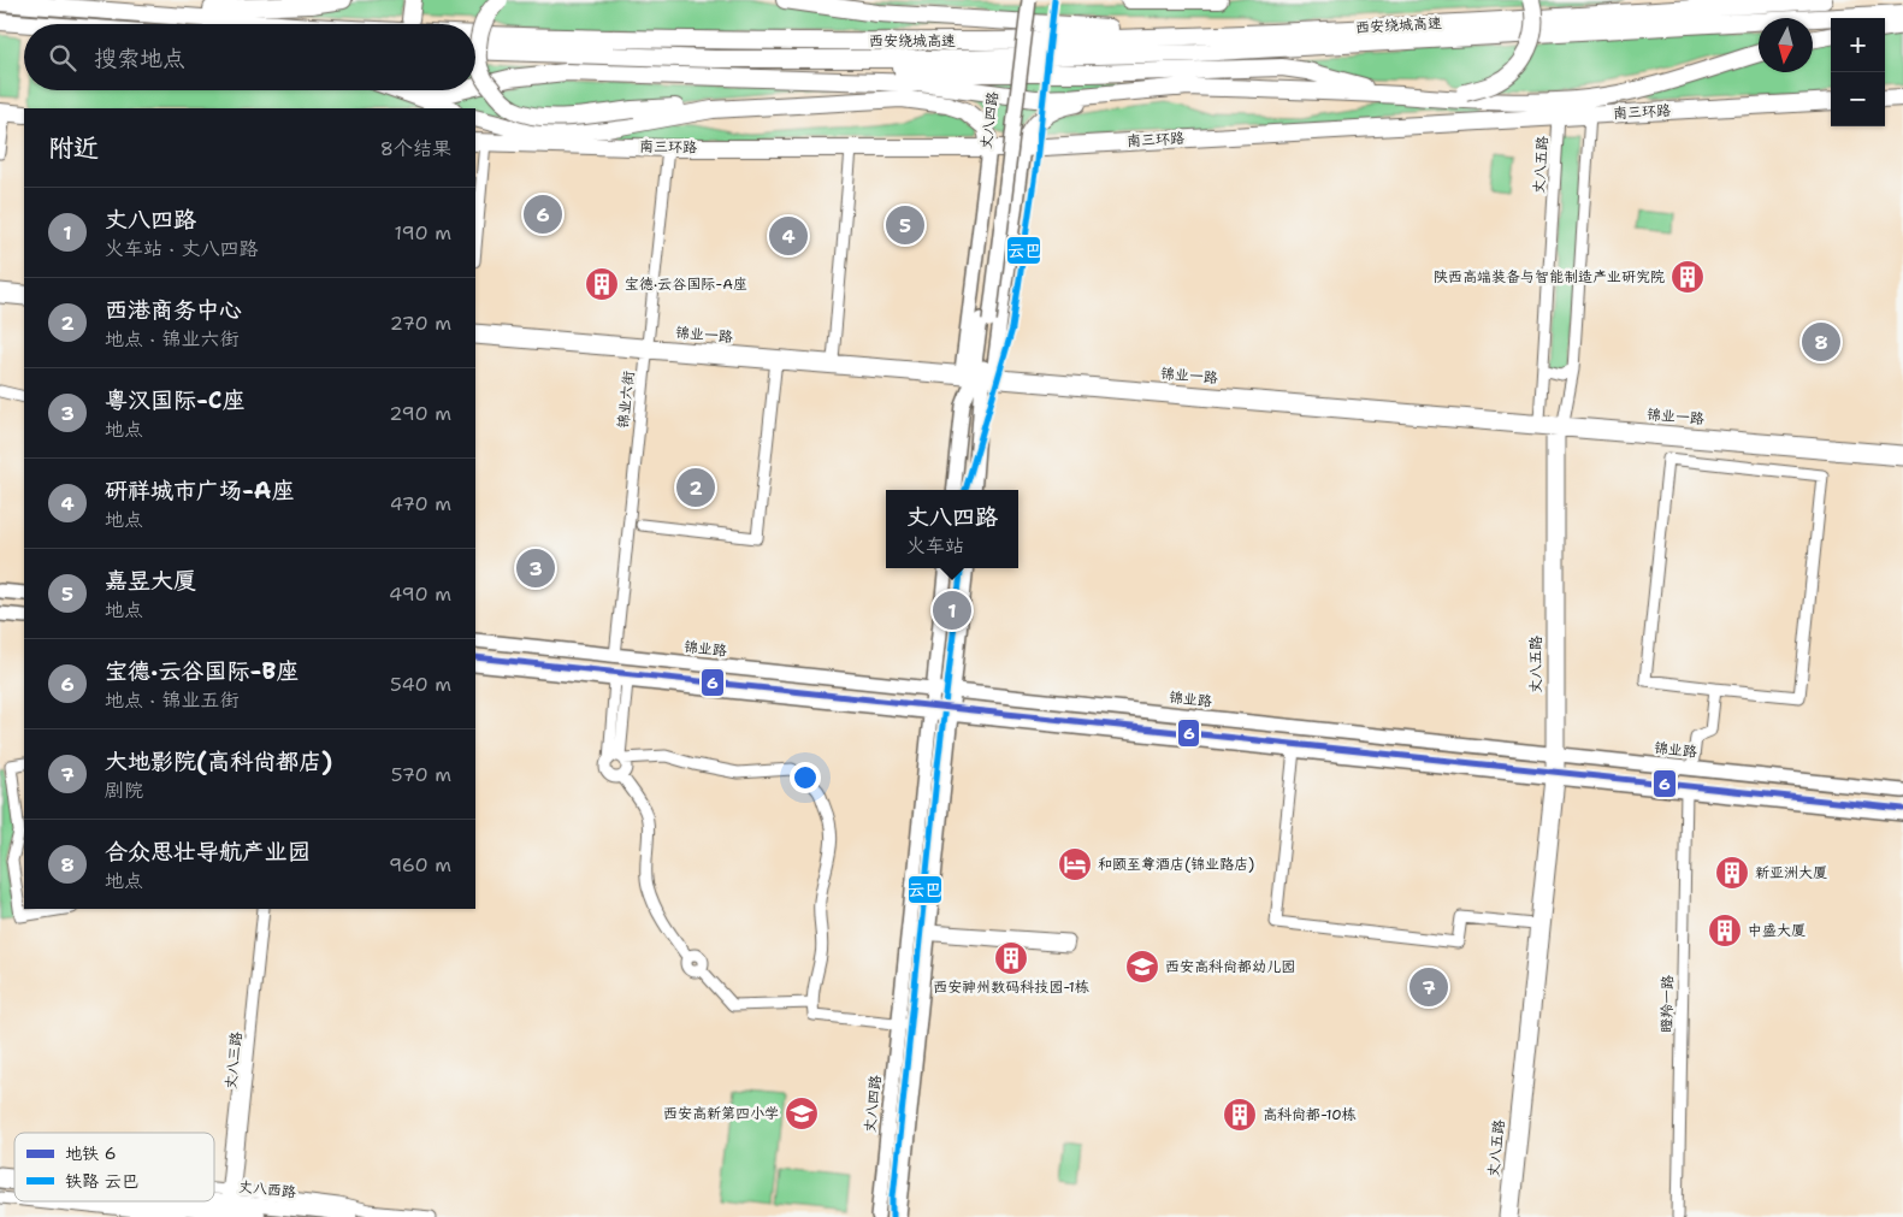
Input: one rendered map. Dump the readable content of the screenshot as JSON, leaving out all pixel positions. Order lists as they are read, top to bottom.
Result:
{
  "streets": {
    "highway": ["西安绕城高速", "南三环路"],
    "main road": ["丈八四路", "锦业路", "丈八西路"],
    "street": [
      "丈八五路",
      "锦业一路",
      "锦业六街",
      "瞪羚一路",
      "丈八三路"
    ]
  },
  "crossings": [
    ["南三环路", "丈八五路"],
    ["南三环路", "锦业六街"],
    ["丈八四路", "锦业一路"],
    ["丈八四路", "锦业路"],
    ["丈八五路", "锦业一路"],
    ["丈八五路", "锦业路"],
    ["锦业一路", "锦业六街"],
    ["锦业六街", "锦业路"],
    ["丈八三路", "丈八西路"]
  ],
  "places": {
    "building": [
      "陕西高端装备与智能制造产业研究院",
      "宝德·云谷国际-A座",
      "新亚洲大厦",
      "中盛大厦",
      "西安神州数码科技园-1栋",
      "高科尚都-10栋"
    ],
    "hotel": ["和颐至尊酒店(锦业路店)"],
    "school or university": ["西安高科尚都幼儿园", "西安高新第四小学"]
  },
  "lines": ["rail line 云巴", "metro line 6"],
  "legend": ["地铁 6", "铁路 云巴"],
  "north": "bottom",
  "page": {
    "map_buttons": ["+", "−"],
    "search": "搜索地点",
    "heading": ["附近", "8个结果"],
    "list": [
      {
        "mark": "1",
        "name": "丈八四路",
        "note": "火车站 · 丈八四路",
        "value": "190 m"
      },
      {
        "mark": "2",
        "name": "西港商务中心",
        "note": "地点 · 锦业六街",
        "value": "270 m"
      },
      {
        "mark": "3",
        "name": "粤汉国际-C座",
        "note": "地点",
        "value": "290 m"
      },
      {
        "mark": "4",
        "name": "研祥城市广场-A座",
        "note": "地点",
        "value": "470 m"
      },
      {
        "mark": "5",
        "name": "嘉昱大厦",
        "note": "地点",
        "value": "490 m"
      },
      {
        "mark": "6",
        "name": "宝德·云谷国际-B座",
        "note": "地点 · 锦业五街",
        "value": "540 m"
      },
      {
        "mark": "7",
        "name": "大地影院(高科尚都店)",
        "note": "剧院",
        "value": "570 m"
      },
      {
        "mark": "8",
        "name": "合众思壮导航产业园",
        "note": "地点",
        "value": "960 m"
      }
    ],
    "pins": [
      "6",
      "5",
      "4",
      "8",
      "2",
      "3",
      "1",
      "7"
    ],
    "popup": ["丈八四路", "火车站"]
  }
}
